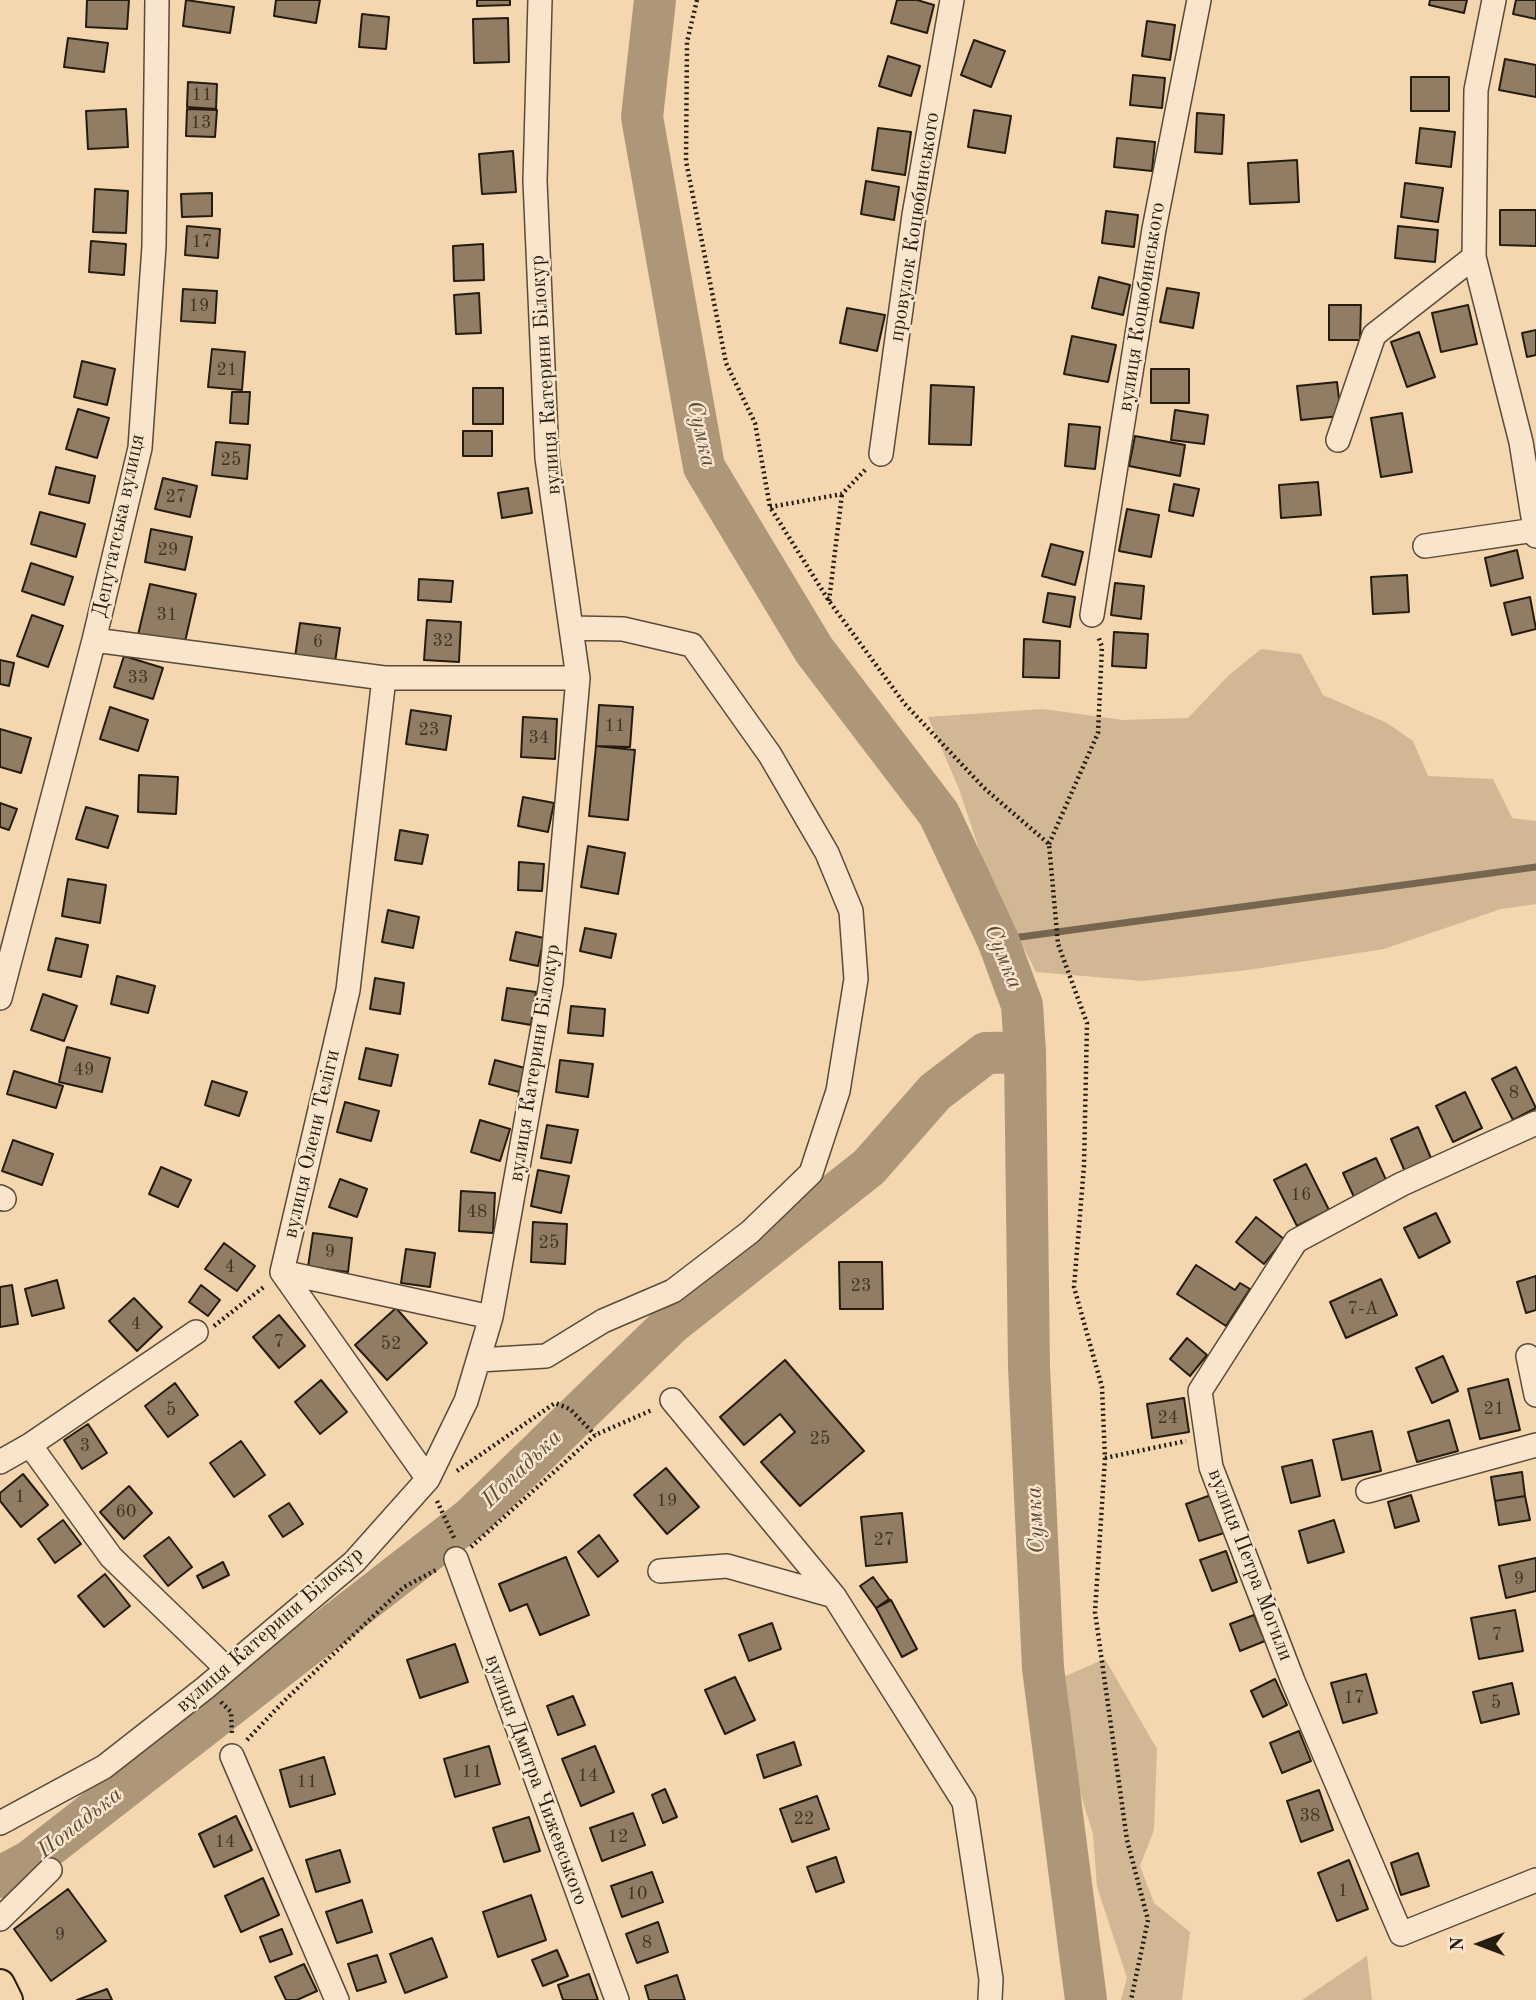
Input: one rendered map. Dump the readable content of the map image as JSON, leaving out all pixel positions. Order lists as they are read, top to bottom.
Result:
{
  "streets": {
    "street": [
      "провулок Коцюбинського",
      "вулиця Коцюбинського",
      "вулиця Катерини Білокур",
      "Депутатська вулиця",
      "вулиця Олени Теліги",
      "вулиця Петра Могили",
      "вулиця Дмитра Чижевського"
    ]
  },
  "water": ["Сумка", "Попадька"],
  "house_numbers": [
    "11",
    "13",
    "17",
    "19",
    "21",
    "25",
    "27",
    "29",
    "31",
    "32",
    "6",
    "33",
    "11",
    "23",
    "34",
    "49",
    "8",
    "16",
    "48",
    "25",
    "9",
    "4",
    "23",
    "7-А",
    "4",
    "7",
    "52",
    "21",
    "5",
    "24",
    "25",
    "3",
    "1",
    "19",
    "60",
    "27",
    "9",
    "7",
    "17",
    "5",
    "11",
    "14",
    "11",
    "38",
    "22",
    "12",
    "14",
    "1",
    "10",
    "9",
    "8"
  ],
  "north": "left"
}
